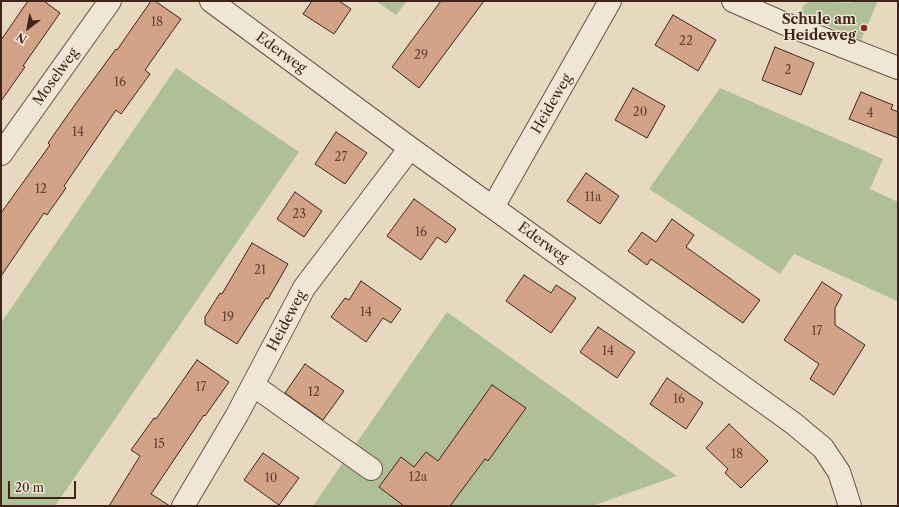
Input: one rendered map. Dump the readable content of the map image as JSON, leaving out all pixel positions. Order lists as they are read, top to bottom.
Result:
{
  "streets": {
    "street": ["Ederweg", "Moselweg", "Heideweg"]
  },
  "crossings": [
    ["Ederweg", "Heideweg"]
  ],
  "places": ["Schule am Heideweg"],
  "house_numbers": [
    "18",
    "22",
    "29",
    "2",
    "16",
    "20",
    "4",
    "14",
    "27",
    "12",
    "11a",
    "23",
    "16",
    "21",
    "14",
    "19",
    "17",
    "14",
    "17",
    "12",
    "16",
    "15",
    "18",
    "12a",
    "10"
  ],
  "scale_bar": "20 m",
  "north": "bottom left"
}
